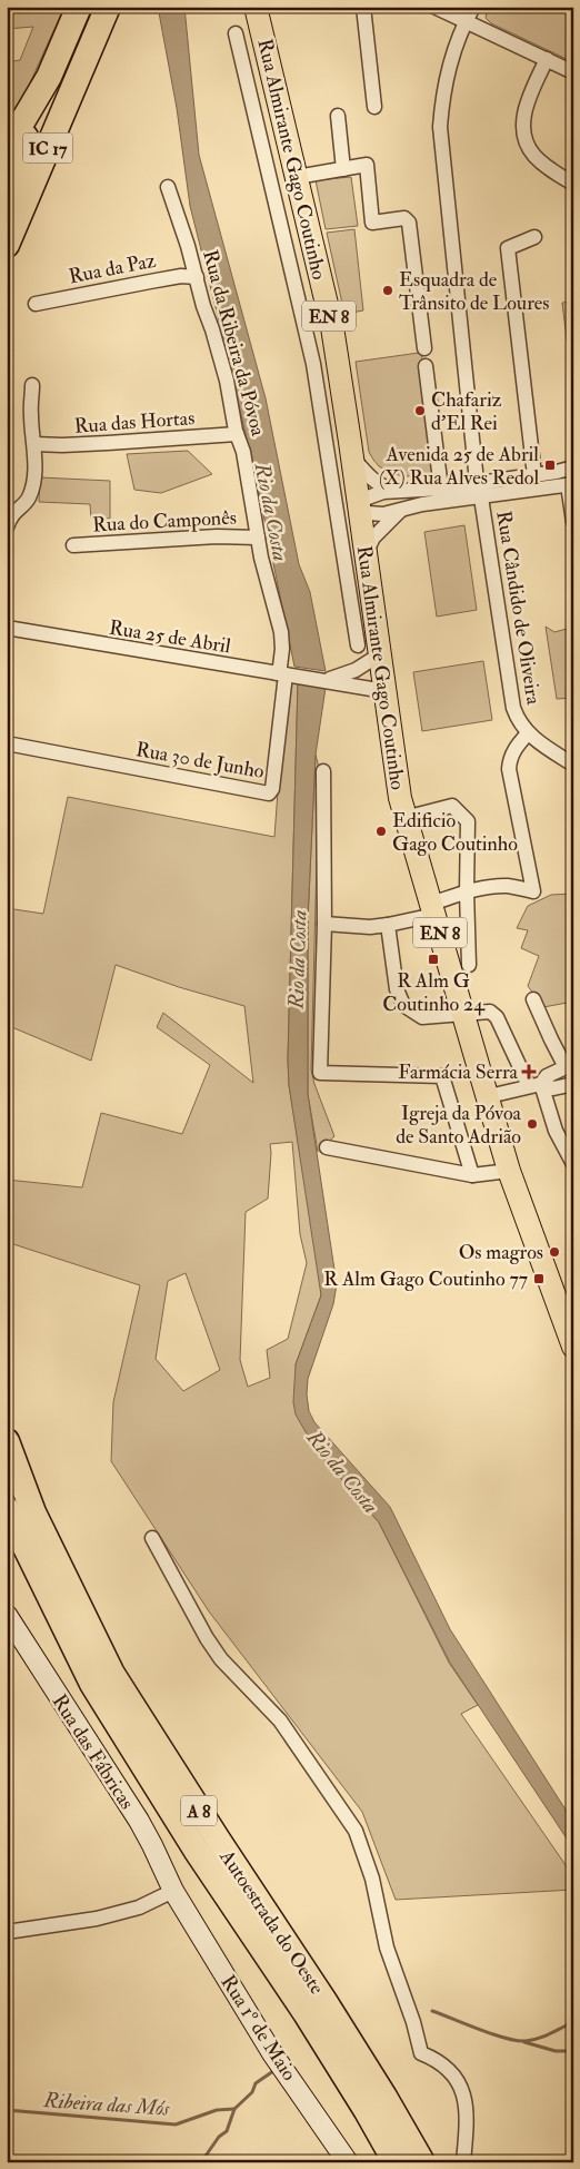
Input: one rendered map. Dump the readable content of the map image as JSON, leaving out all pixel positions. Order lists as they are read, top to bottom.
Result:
{
  "streets": {
    "highway": ["IC 17", "A 8", "Autoestrada do Oeste"],
    "main road": ["Rua Almirante Gago Coutinho", "EN 8"],
    "street": [
      "Rua da Paz",
      "Rua da Ribeira da Póvoa",
      "Rua das Hortas",
      "Rua do Camponês",
      "Rua Cândido de Oliveira",
      "Rua 25 de Abril",
      "Rua 30 de Junho",
      "Rua das Fábricas",
      "Rua 1º de Maio"
    ]
  },
  "crossings": [
    ["Rua Almirante Gago Coutinho", "Rua 25 de Abril"],
    ["Rua da Paz", "Rua da Ribeira da Póvoa"],
    ["Rua da Ribeira da Póvoa", "Rua das Hortas"],
    ["Rua da Ribeira da Póvoa", "Rua do Camponês"],
    ["Rua da Ribeira da Póvoa", "Rua 25 de Abril"],
    ["Rua da Ribeira da Póvoa", "Rua 30 de Junho"],
    ["Rua 25 de Abril", "Rua 30 de Junho"],
    ["Rua das Fábricas", "Rua 1º de Maio"]
  ],
  "water": ["Rio da Costa", "Ribeira das Mós"],
  "places": {
    "other": [
      "Esquadra de Trânsito de Loures",
      "Chafariz d'El Rei",
      "Edificio Gago Coutinho",
      "Igreja da Póvoa de Santo Adrião",
      "Os magros"
    ],
    "transit": ["Avenida 25 de Abril (X) Rua Alves Redol", "R Alm G Coutinho 24", "R Alm Gago Coutinho 77"],
    "health": ["Farmácia Serra"]
  }
}
